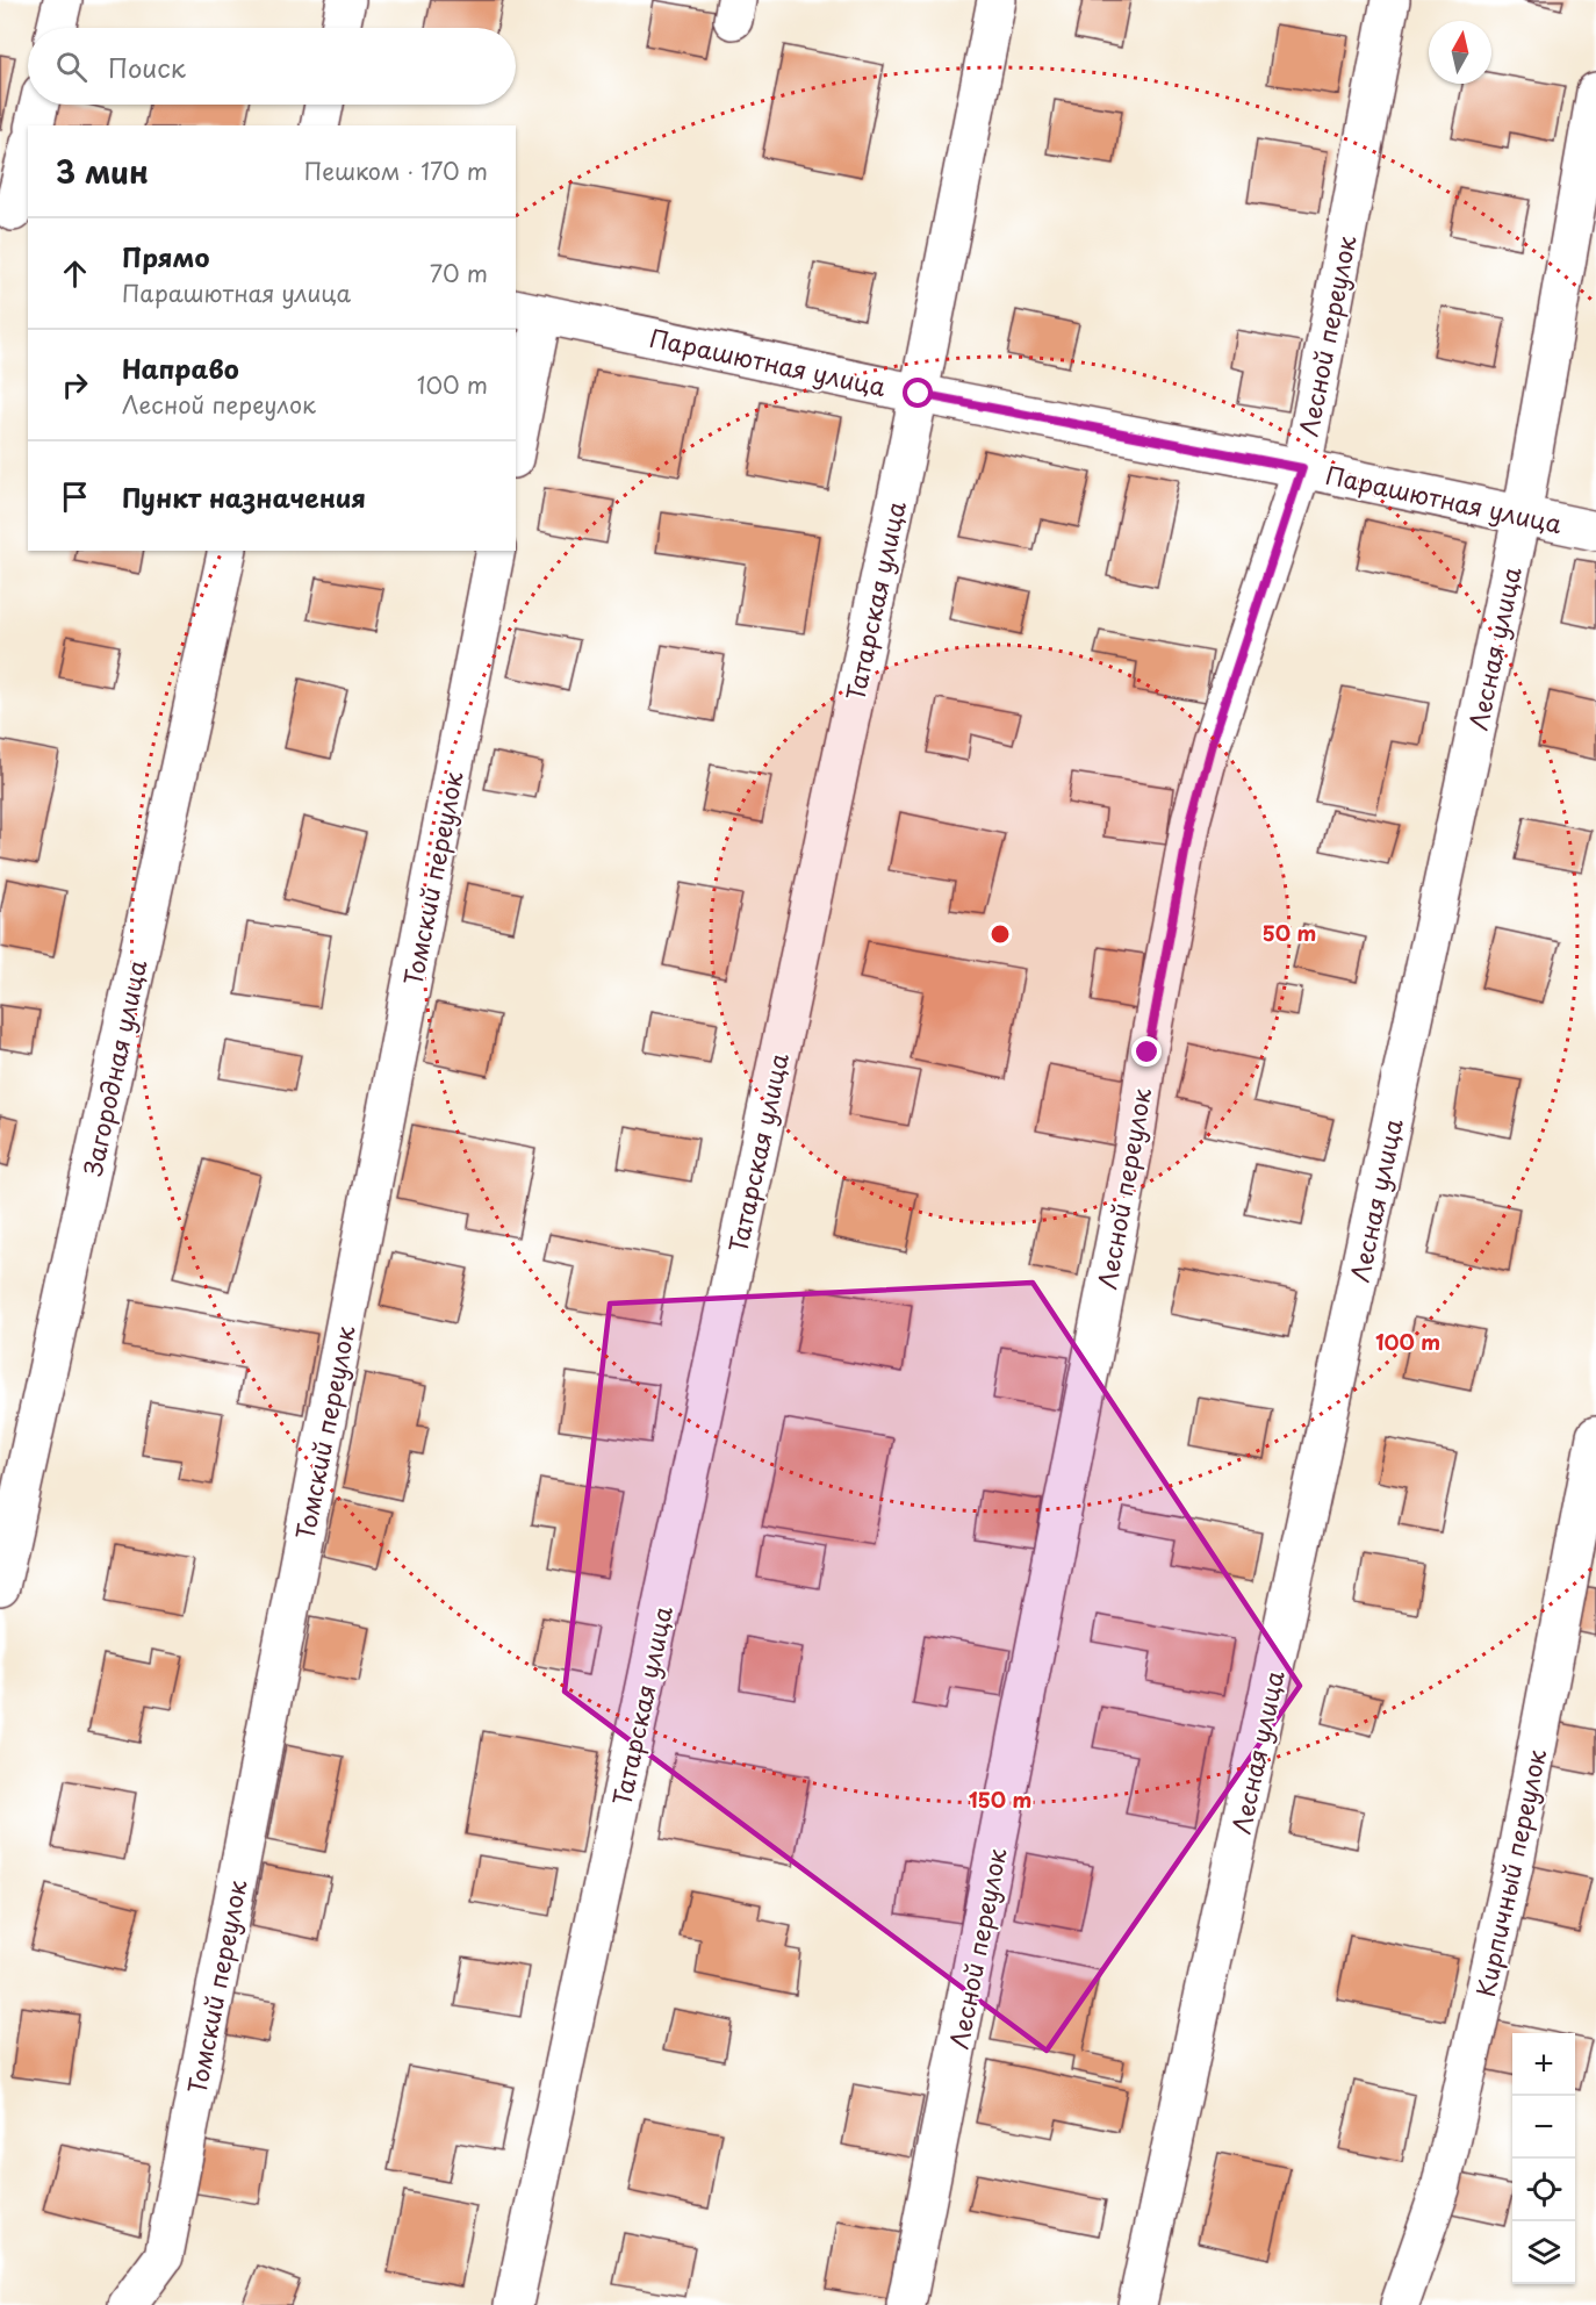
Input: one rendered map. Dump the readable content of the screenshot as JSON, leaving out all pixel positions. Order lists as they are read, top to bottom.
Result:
{
  "streets": {
    "street": [
      "Лесной переулок",
      "Парашютная улица",
      "Татарская улица",
      "Лесная улица",
      "Томский переулок",
      "Загородная улица",
      "Кирпичный переулок"
    ]
  },
  "crossings": [
    ["Лесной переулок", "Парашютная улица"],
    ["Парашютная улица", "Татарская улица"],
    ["Парашютная улица", "Лесная улица"]
  ],
  "north": "top",
  "page": {
    "search": "Поиск",
    "heading": ["3 мин", "Пешком · 170 m"],
    "list": [
      ["Прямо", "Парашютная улица", "70 m"],
      ["Направо", "Лесной переулок", "100 m"],
      "Пункт назначения"
    ],
    "map_buttons": ["+", "−"]
  },
  "rings": ["50 m", "100 m", "150 m"]
}
